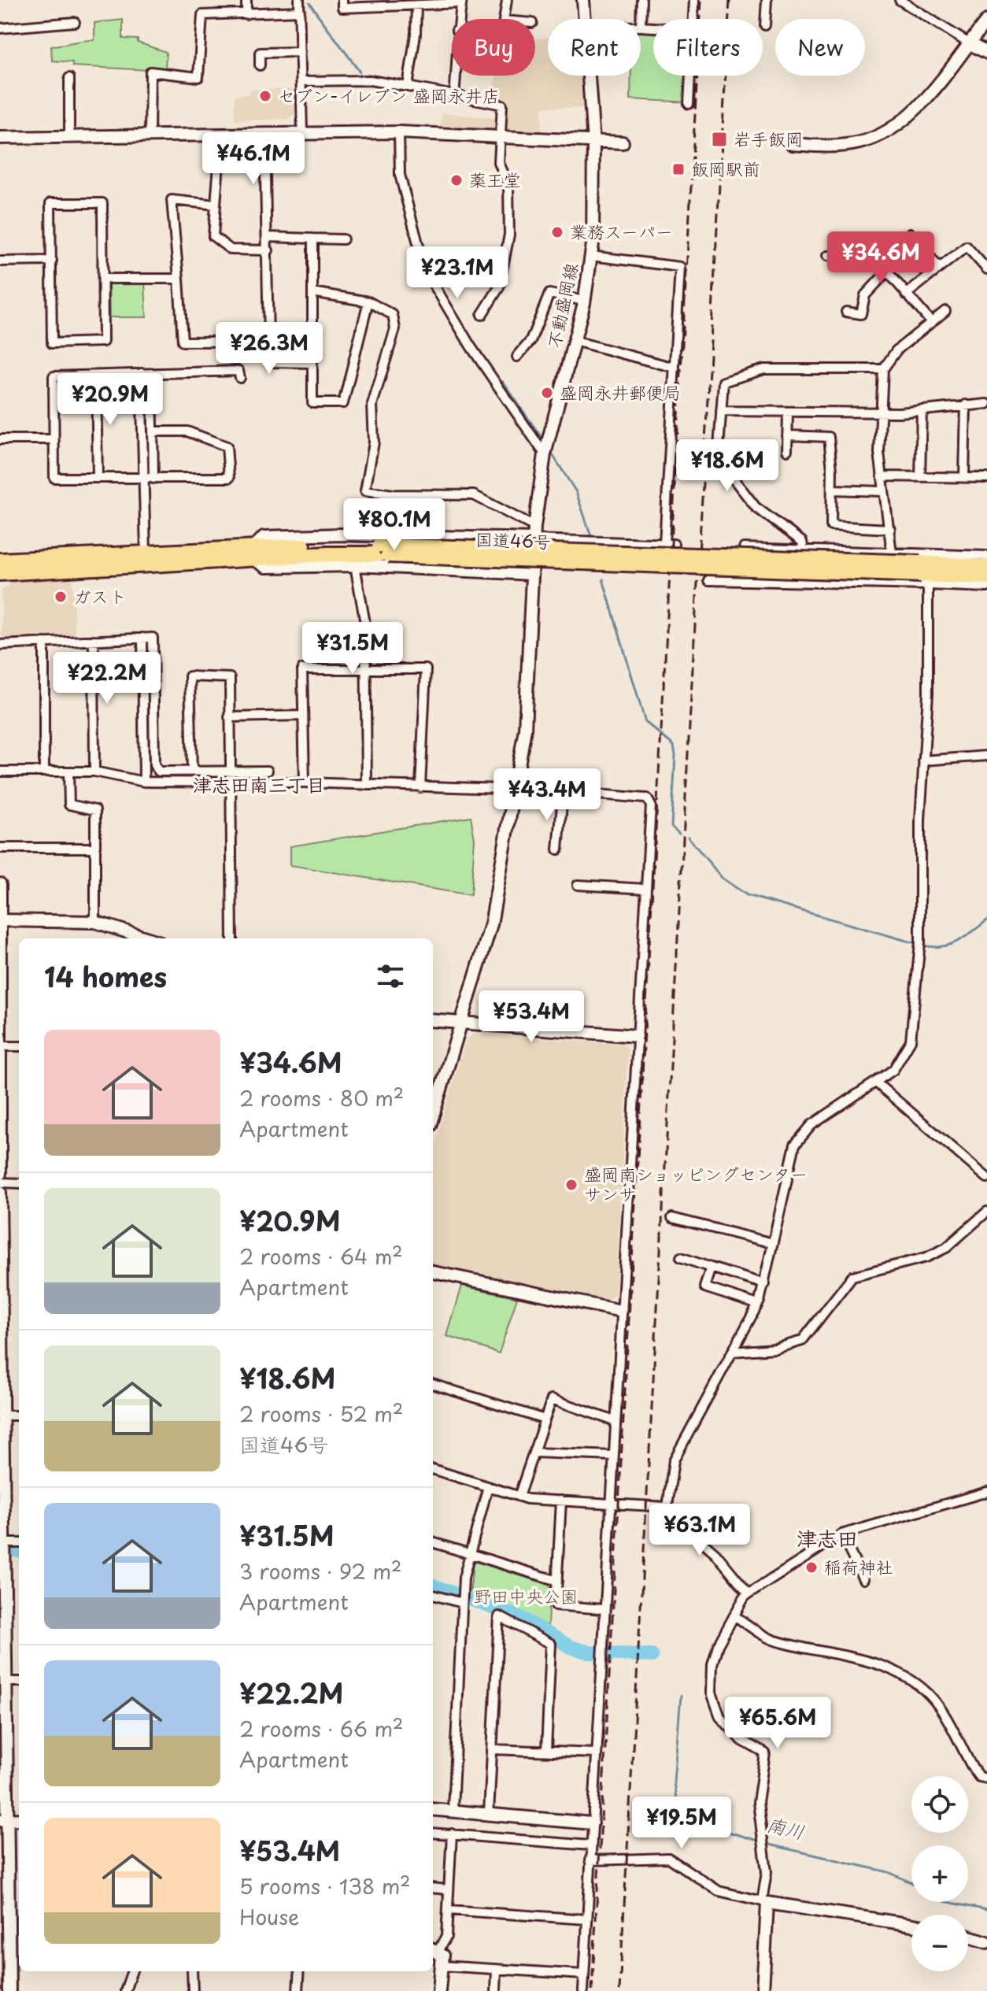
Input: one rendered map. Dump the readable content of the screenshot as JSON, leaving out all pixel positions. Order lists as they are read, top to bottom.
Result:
{
  "streets": {
    "highway": ["国道46号"],
    "street": ["不動盛岡線"]
  },
  "districts": ["津志田南三丁目", "津志田"],
  "water": ["南川"],
  "parks": ["野田中央公園"],
  "places": {
    "other": [
      "セブン-イレブン 盛岡永井店",
      "薬王堂",
      "業務スーパー",
      "盛岡永井郵便局",
      "ガスト",
      "盛岡南ショッピングセンター サンサ",
      "稲荷神社"
    ],
    "transit": ["岩手飯岡", "飯岡駅前"]
  },
  "page": {
    "chip": [
      "Buy",
      "Rent",
      "Filters",
      "New"
    ],
    "price": [
      "¥46.1M",
      "¥34.6M",
      "¥23.1M",
      "¥26.3M",
      "¥20.9M",
      "¥18.6M",
      "¥80.1M",
      "¥31.5M",
      "¥22.2M",
      "¥43.4M",
      "¥53.4M",
      "¥63.1M",
      "¥65.6M",
      "¥19.5M"
    ],
    "heading": "14 homes",
    "list": [
      {
        "name": "¥34.6M",
        "note": "2 rooms · 80 m² · Apartment"
      },
      {
        "name": "¥20.9M",
        "note": "2 rooms · 64 m² · Apartment"
      },
      {
        "name": "¥18.6M",
        "note": "2 rooms · 52 m² · 国道46号"
      },
      {
        "name": "¥31.5M",
        "note": "3 rooms · 92 m² · Apartment"
      },
      {
        "name": "¥22.2M",
        "note": "2 rooms · 66 m² · Apartment"
      },
      {
        "name": "¥53.4M",
        "note": "5 rooms · 138 m² · House"
      }
    ],
    "map_buttons": ["+", "−"]
  }
}
